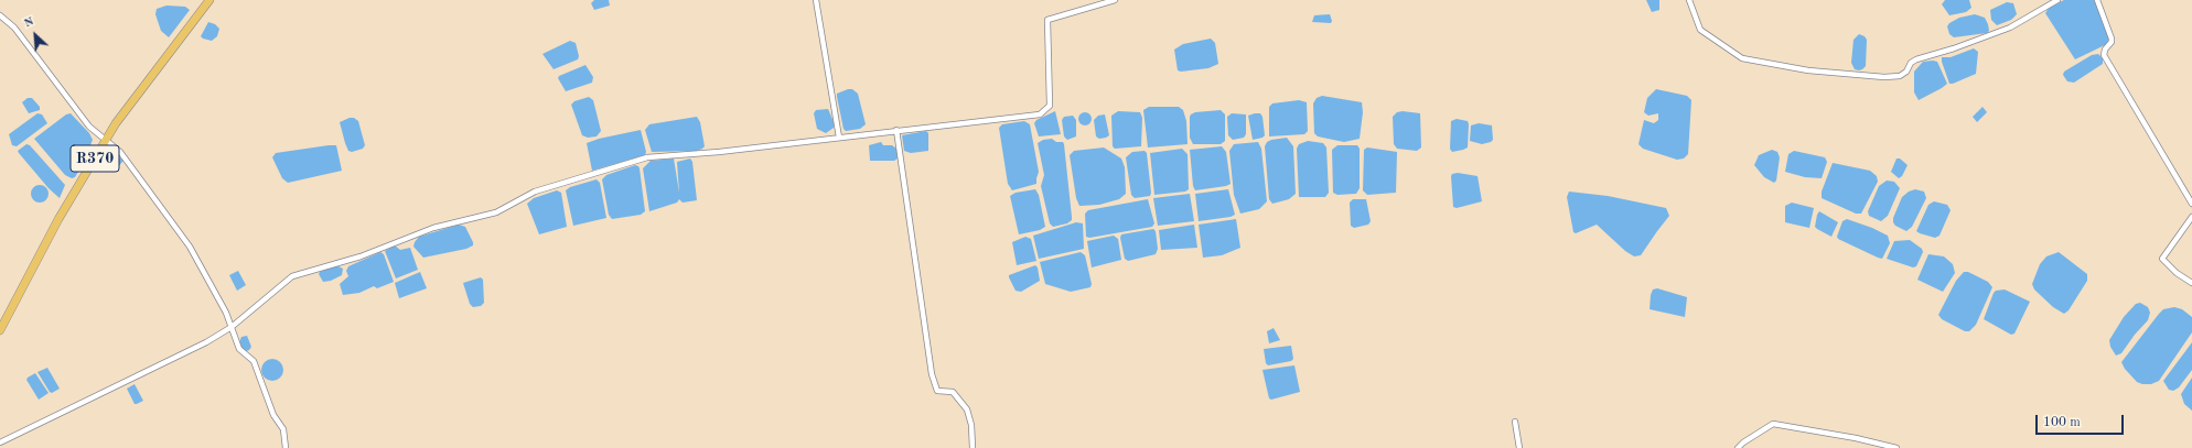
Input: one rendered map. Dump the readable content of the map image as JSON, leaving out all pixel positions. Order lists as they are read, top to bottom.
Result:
{
  "streets": {
    "main road": ["R370"]
  },
  "scale_bar": "100 m",
  "north": "top left"
}
